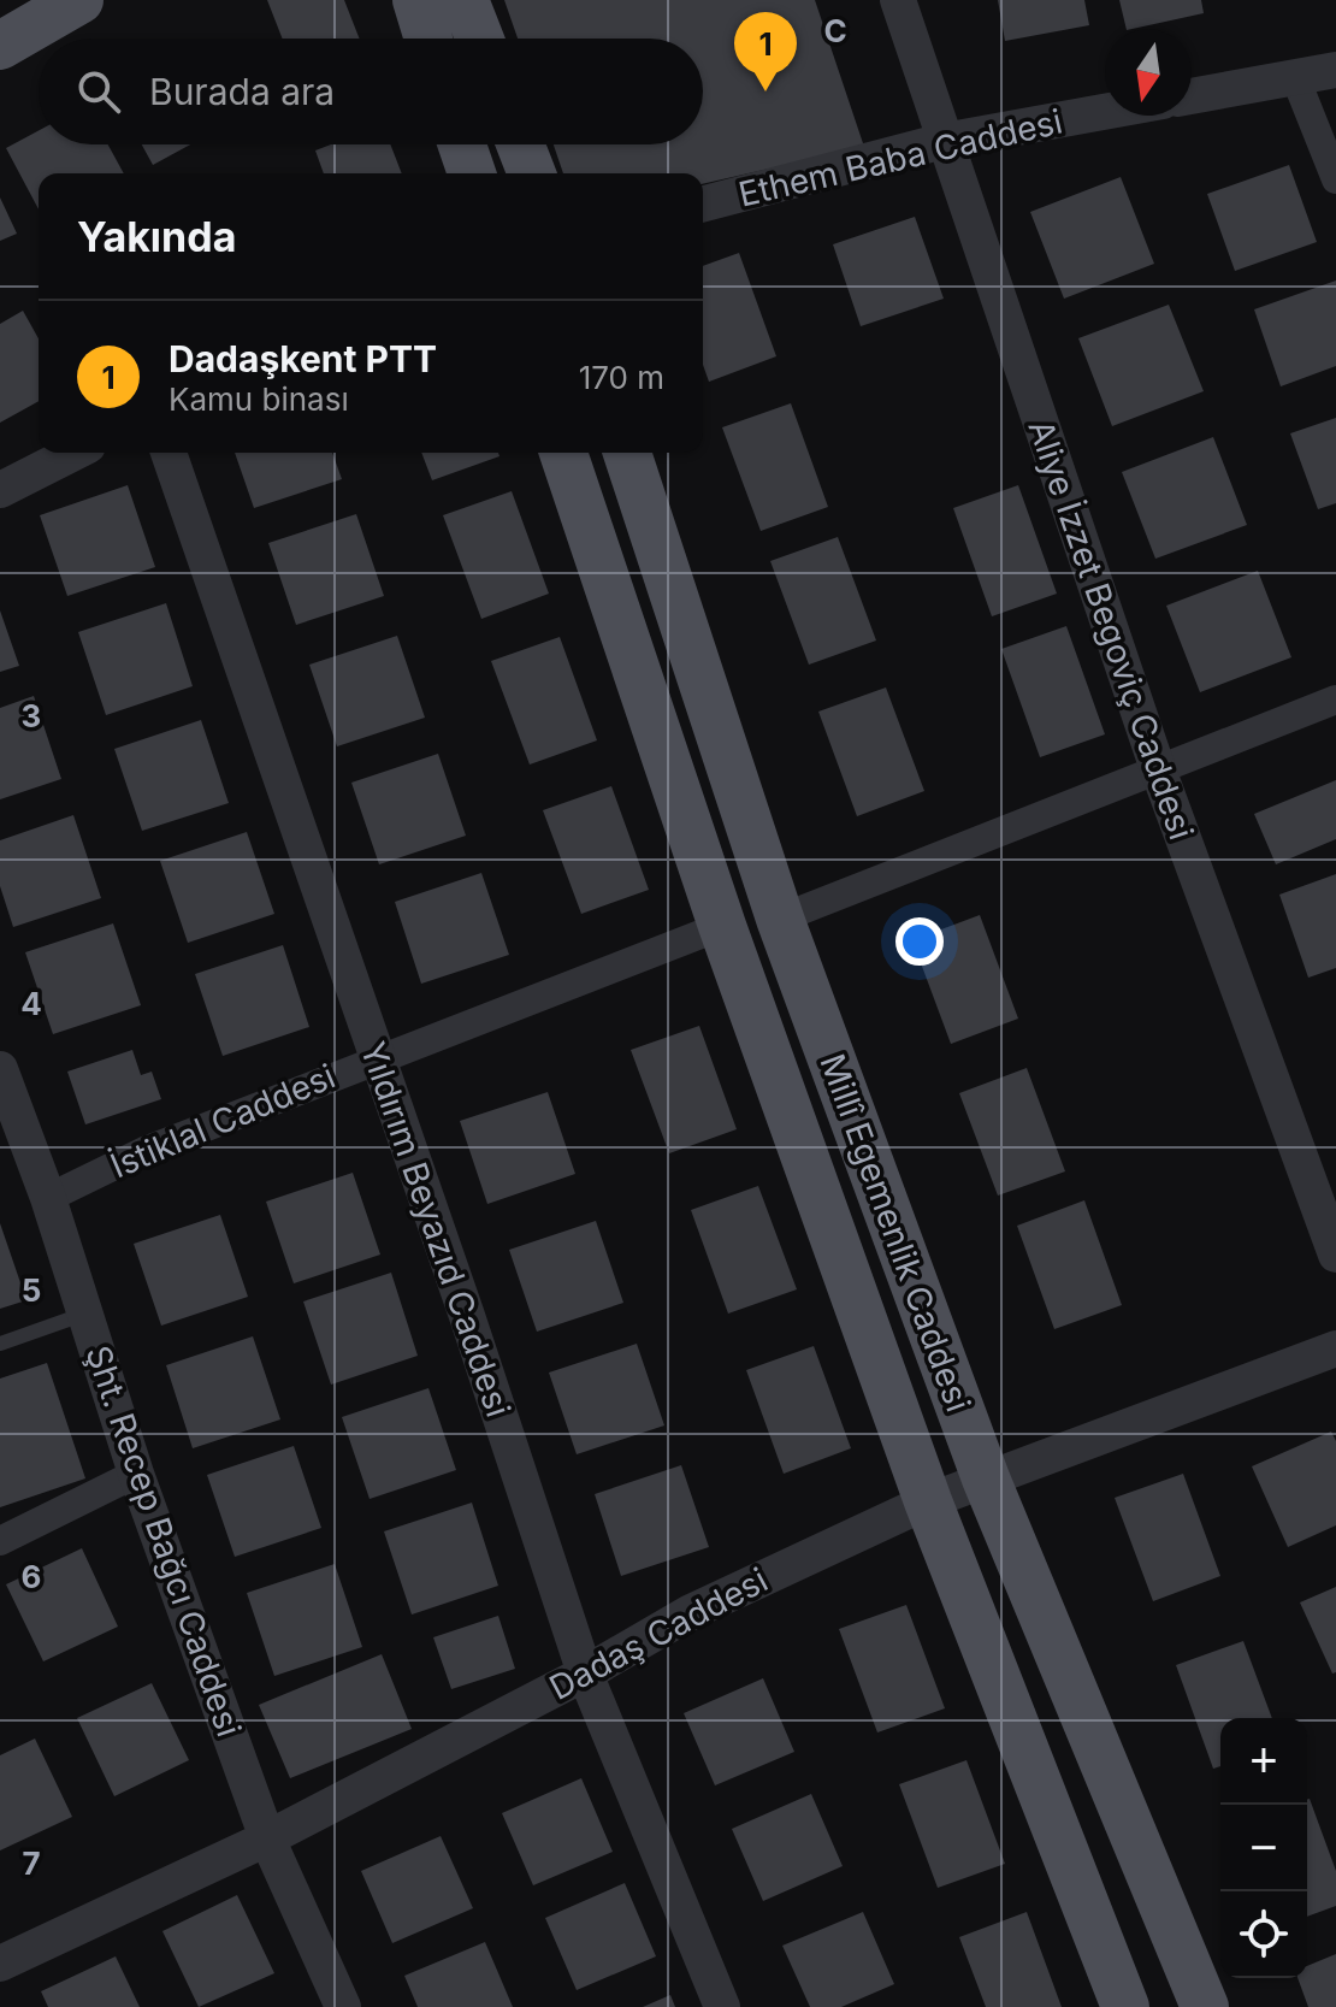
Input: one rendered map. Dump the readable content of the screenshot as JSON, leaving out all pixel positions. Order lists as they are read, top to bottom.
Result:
{
  "streets": {
    "main road": ["Millî Egemenlik Caddesi"],
    "street": [
      "Ethem Baba Caddesi",
      "Aliye İzzet Begoviç Caddesi",
      "İstiklal Caddesi",
      "Yıldırım Beyazıd Caddesi",
      "Şht. Recep Bağcı Caddesi",
      "Dadaş Caddesi"
    ]
  },
  "crossings": [
    ["Ethem Baba Caddesi", "Aliye İzzet Begoviç Caddesi"],
    ["İstiklal Caddesi", "Yıldırım Beyazıd Caddesi"],
    ["İstiklal Caddesi", "Millî Egemenlik Caddesi"],
    ["İstiklal Caddesi", "Şht. Recep Bağcı Caddesi"],
    ["Yıldırım Beyazıd Caddesi", "Dadaş Caddesi"],
    ["Millî Egemenlik Caddesi", "Dadaş Caddesi"],
    ["Şht. Recep Bağcı Caddesi", "Dadaş Caddesi"]
  ],
  "north": "bottom",
  "page": {
    "pins": "1",
    "search": "Burada ara",
    "heading": "Yakında",
    "list": [
      {
        "mark": "1",
        "name": "Dadaşkent PTT",
        "note": "Kamu binası",
        "value": "170 m"
      }
    ],
    "map_buttons": ["+", "−"]
  },
  "grid": {
    "columns": ["C"],
    "rows": [
      "3",
      "4",
      "5",
      "6",
      "7"
    ]
  }
}
